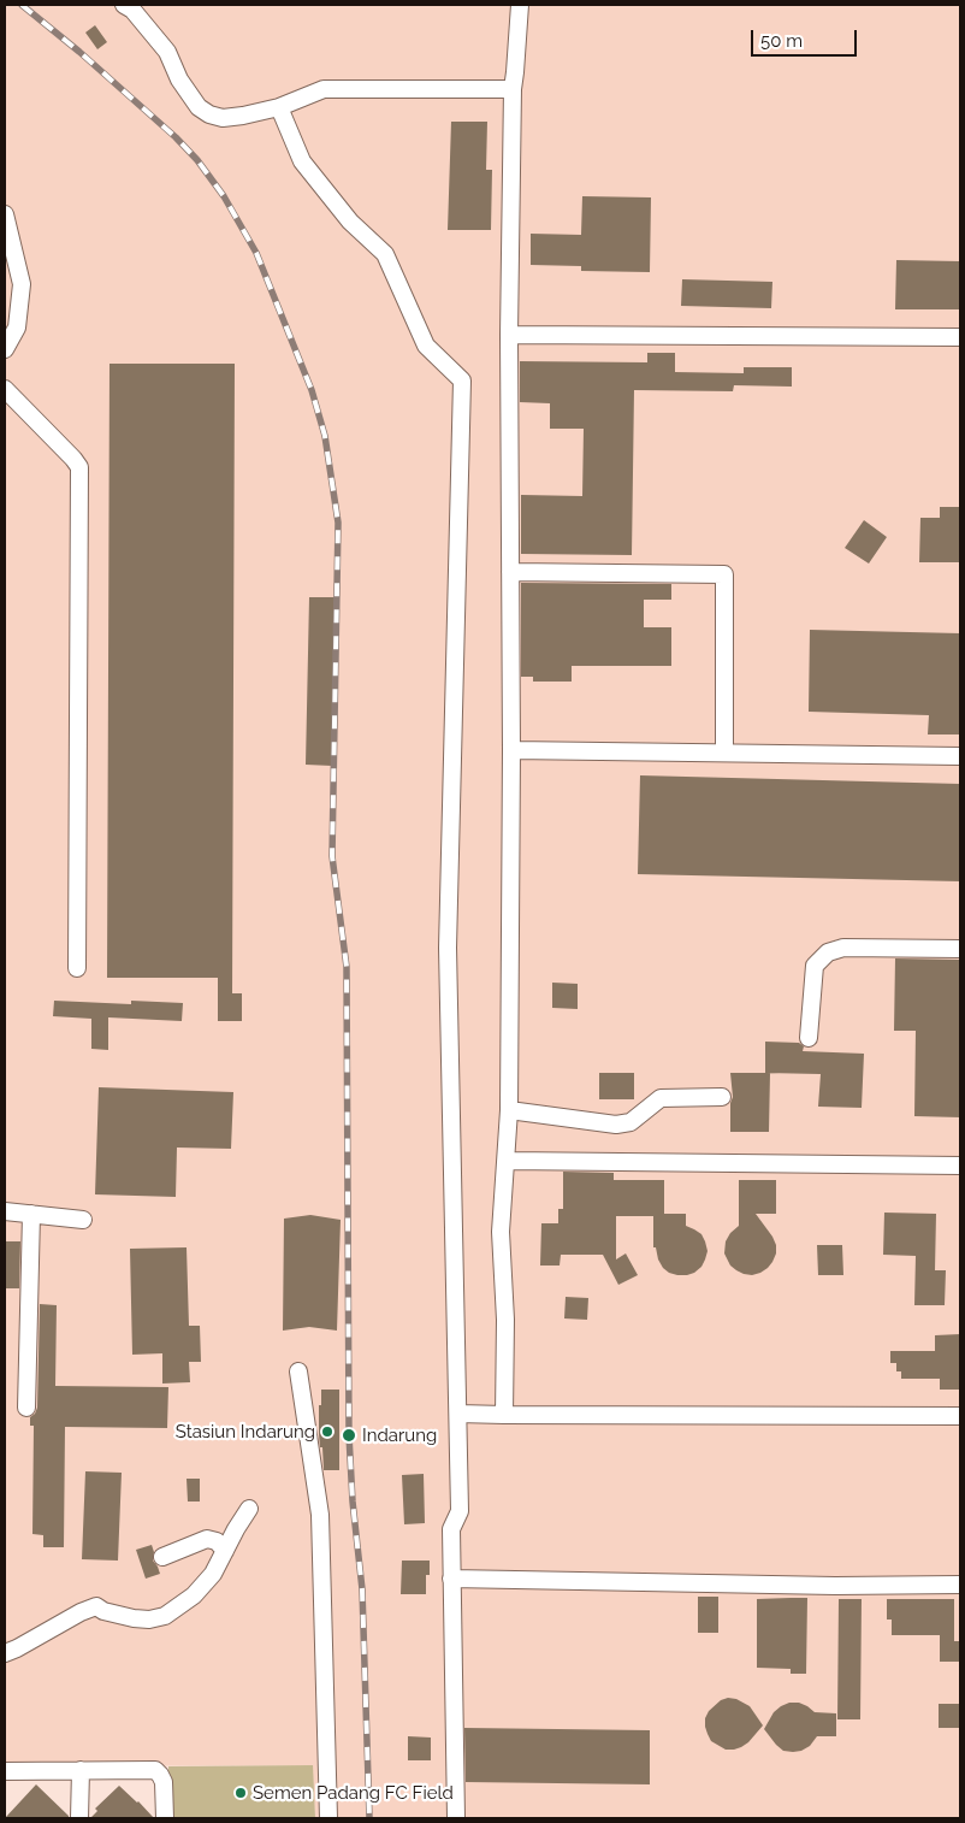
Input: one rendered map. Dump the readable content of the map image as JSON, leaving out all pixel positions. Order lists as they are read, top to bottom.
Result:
{
  "places": ["Stasiun Indarung", "Indarung", "Semen Padang FC Field"],
  "scale_bar": "50 m"
}
